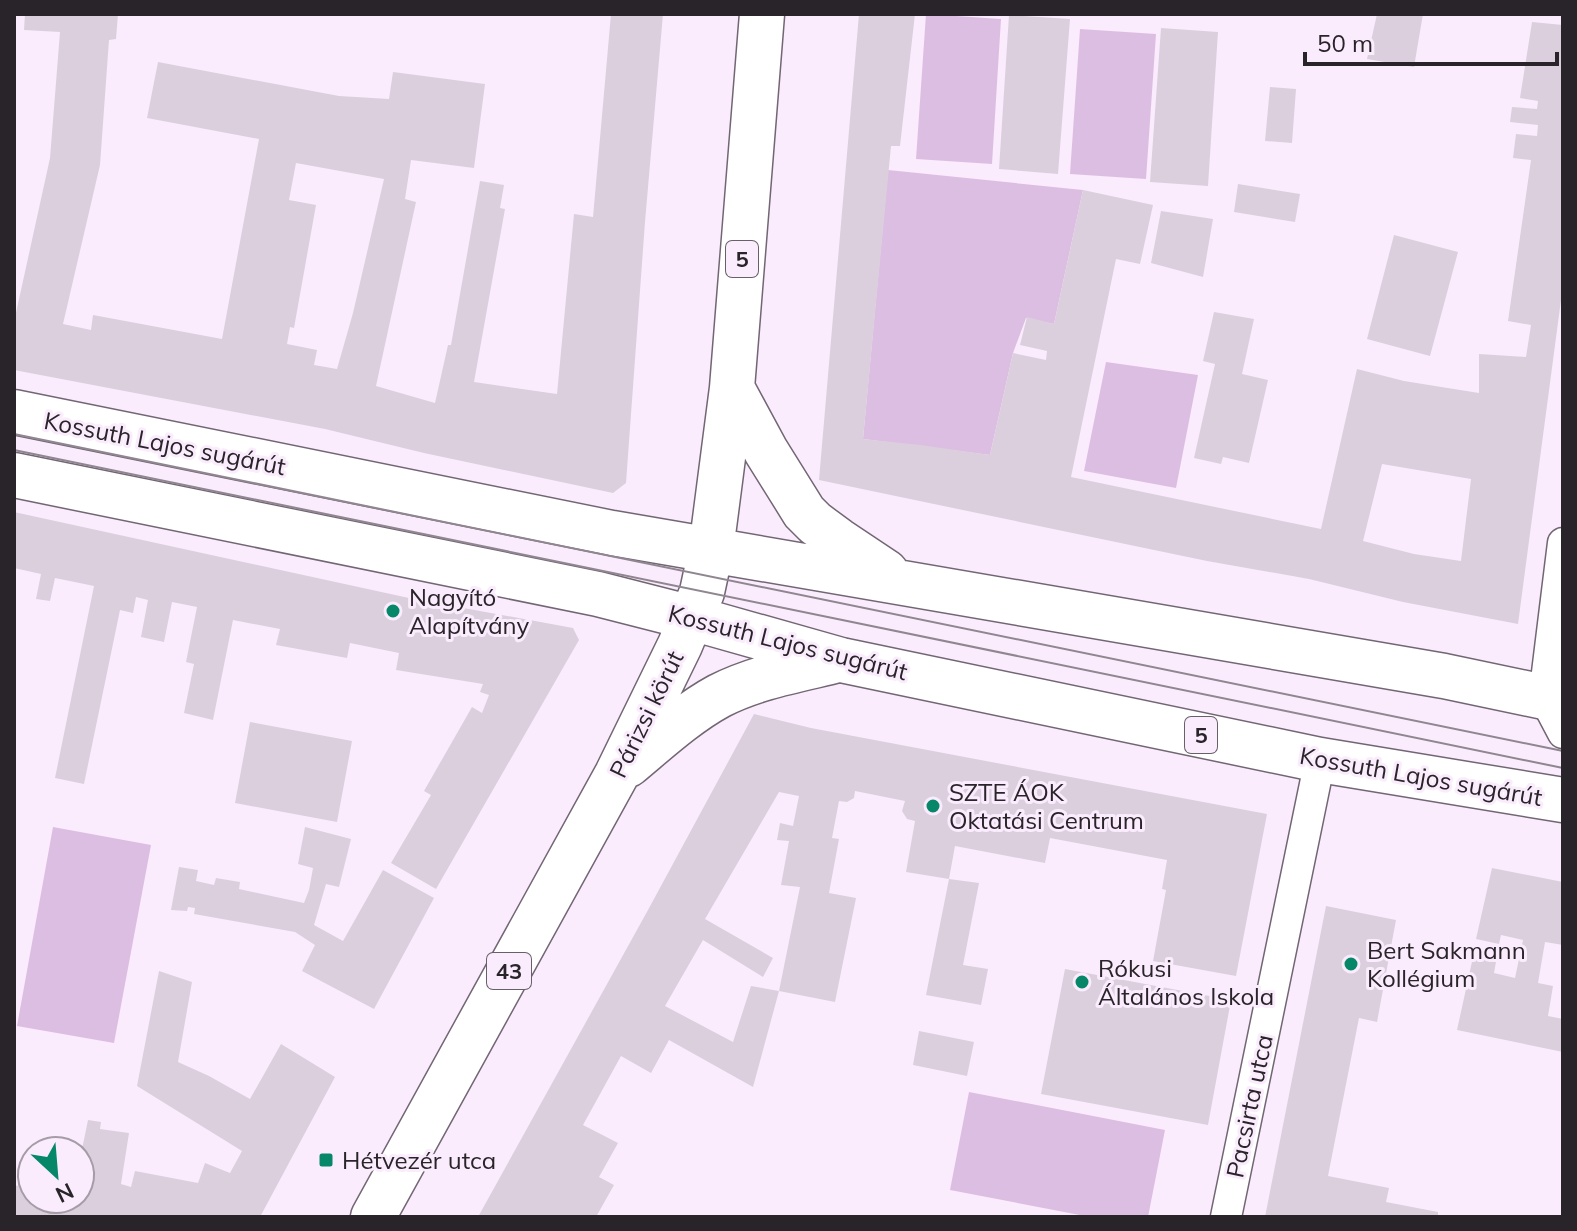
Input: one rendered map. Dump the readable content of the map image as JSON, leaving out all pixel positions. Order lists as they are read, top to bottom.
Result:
{
  "streets": {
    "main road": [
      "5",
      "Kossuth Lajos sugárút",
      "Párizsi körút",
      "43"
    ],
    "street": ["Pacsirta utca"]
  },
  "crossings": [
    ["Kossuth Lajos sugárút", "Párizsi körút"],
    ["Kossuth Lajos sugárút", "Pacsirta utca"]
  ],
  "places": {
    "other": [
      "Nagyító Alapítvány",
      "SZTE ÁOK Oktatási Centrum",
      "Bert Sakmann Kollégium",
      "Rókusi Általános Iskola"
    ],
    "transit": ["Hétvezér utca"]
  },
  "scale_bar": "50 m",
  "north": "bottom right"
}
